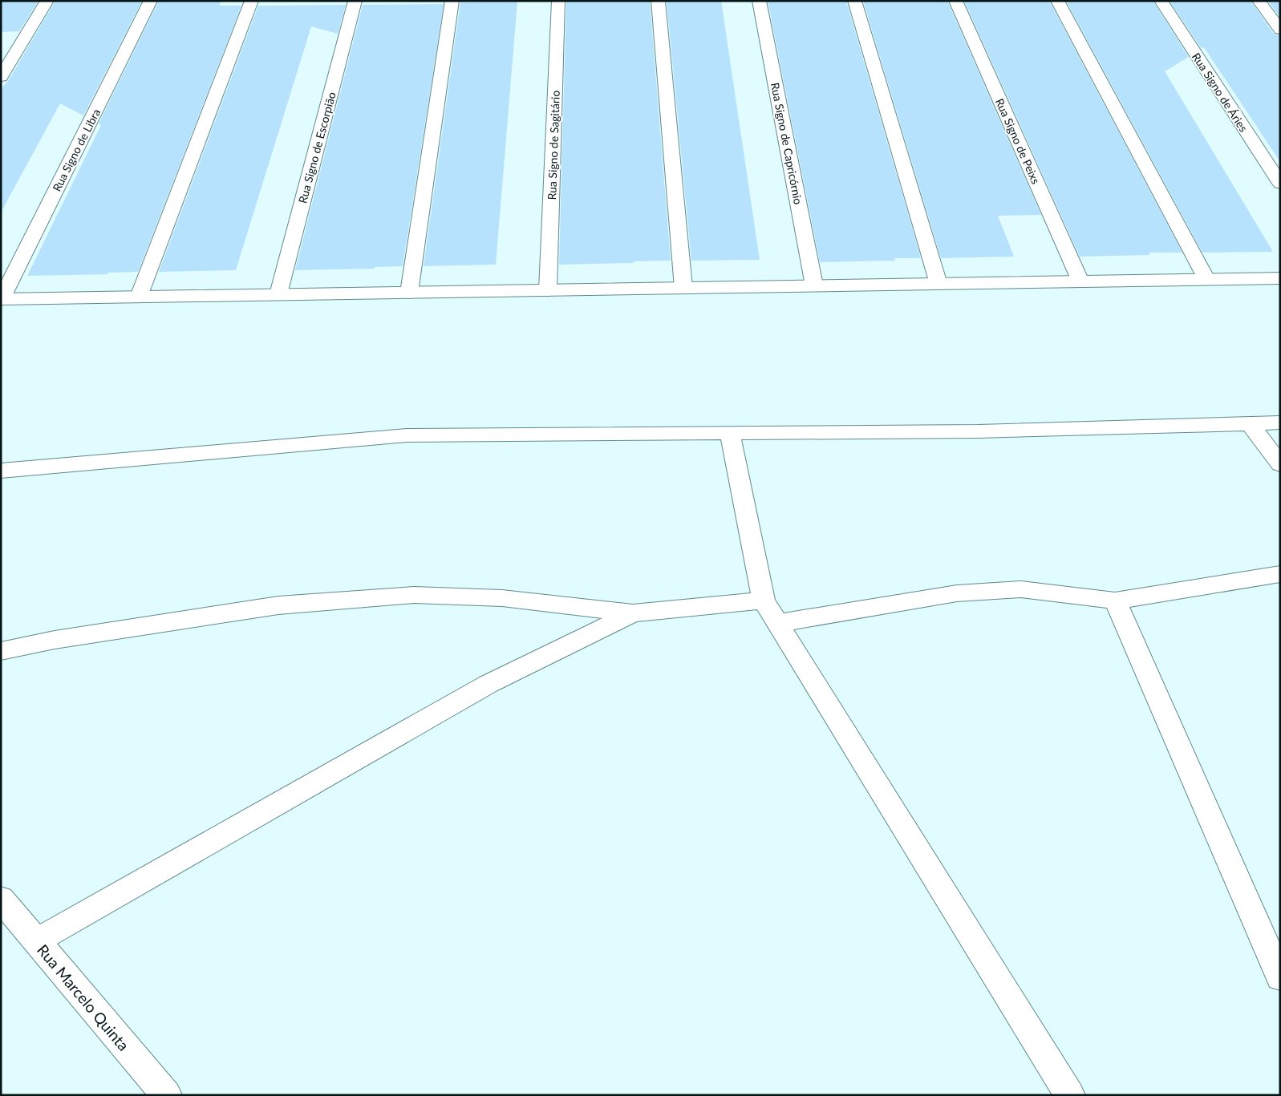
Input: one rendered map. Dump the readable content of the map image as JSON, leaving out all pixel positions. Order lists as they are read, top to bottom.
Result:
{
  "streets": {
    "street": [
      "Rua Signo de Áries",
      "Rua Signo de Peixs",
      "Rua Signo de Capricórnio",
      "Rua Signo de Sagitário",
      "Rua Signo de Escorpião",
      "Rua Signo de Libra",
      "Rua Marcelo Quinta"
    ]
  }
}
